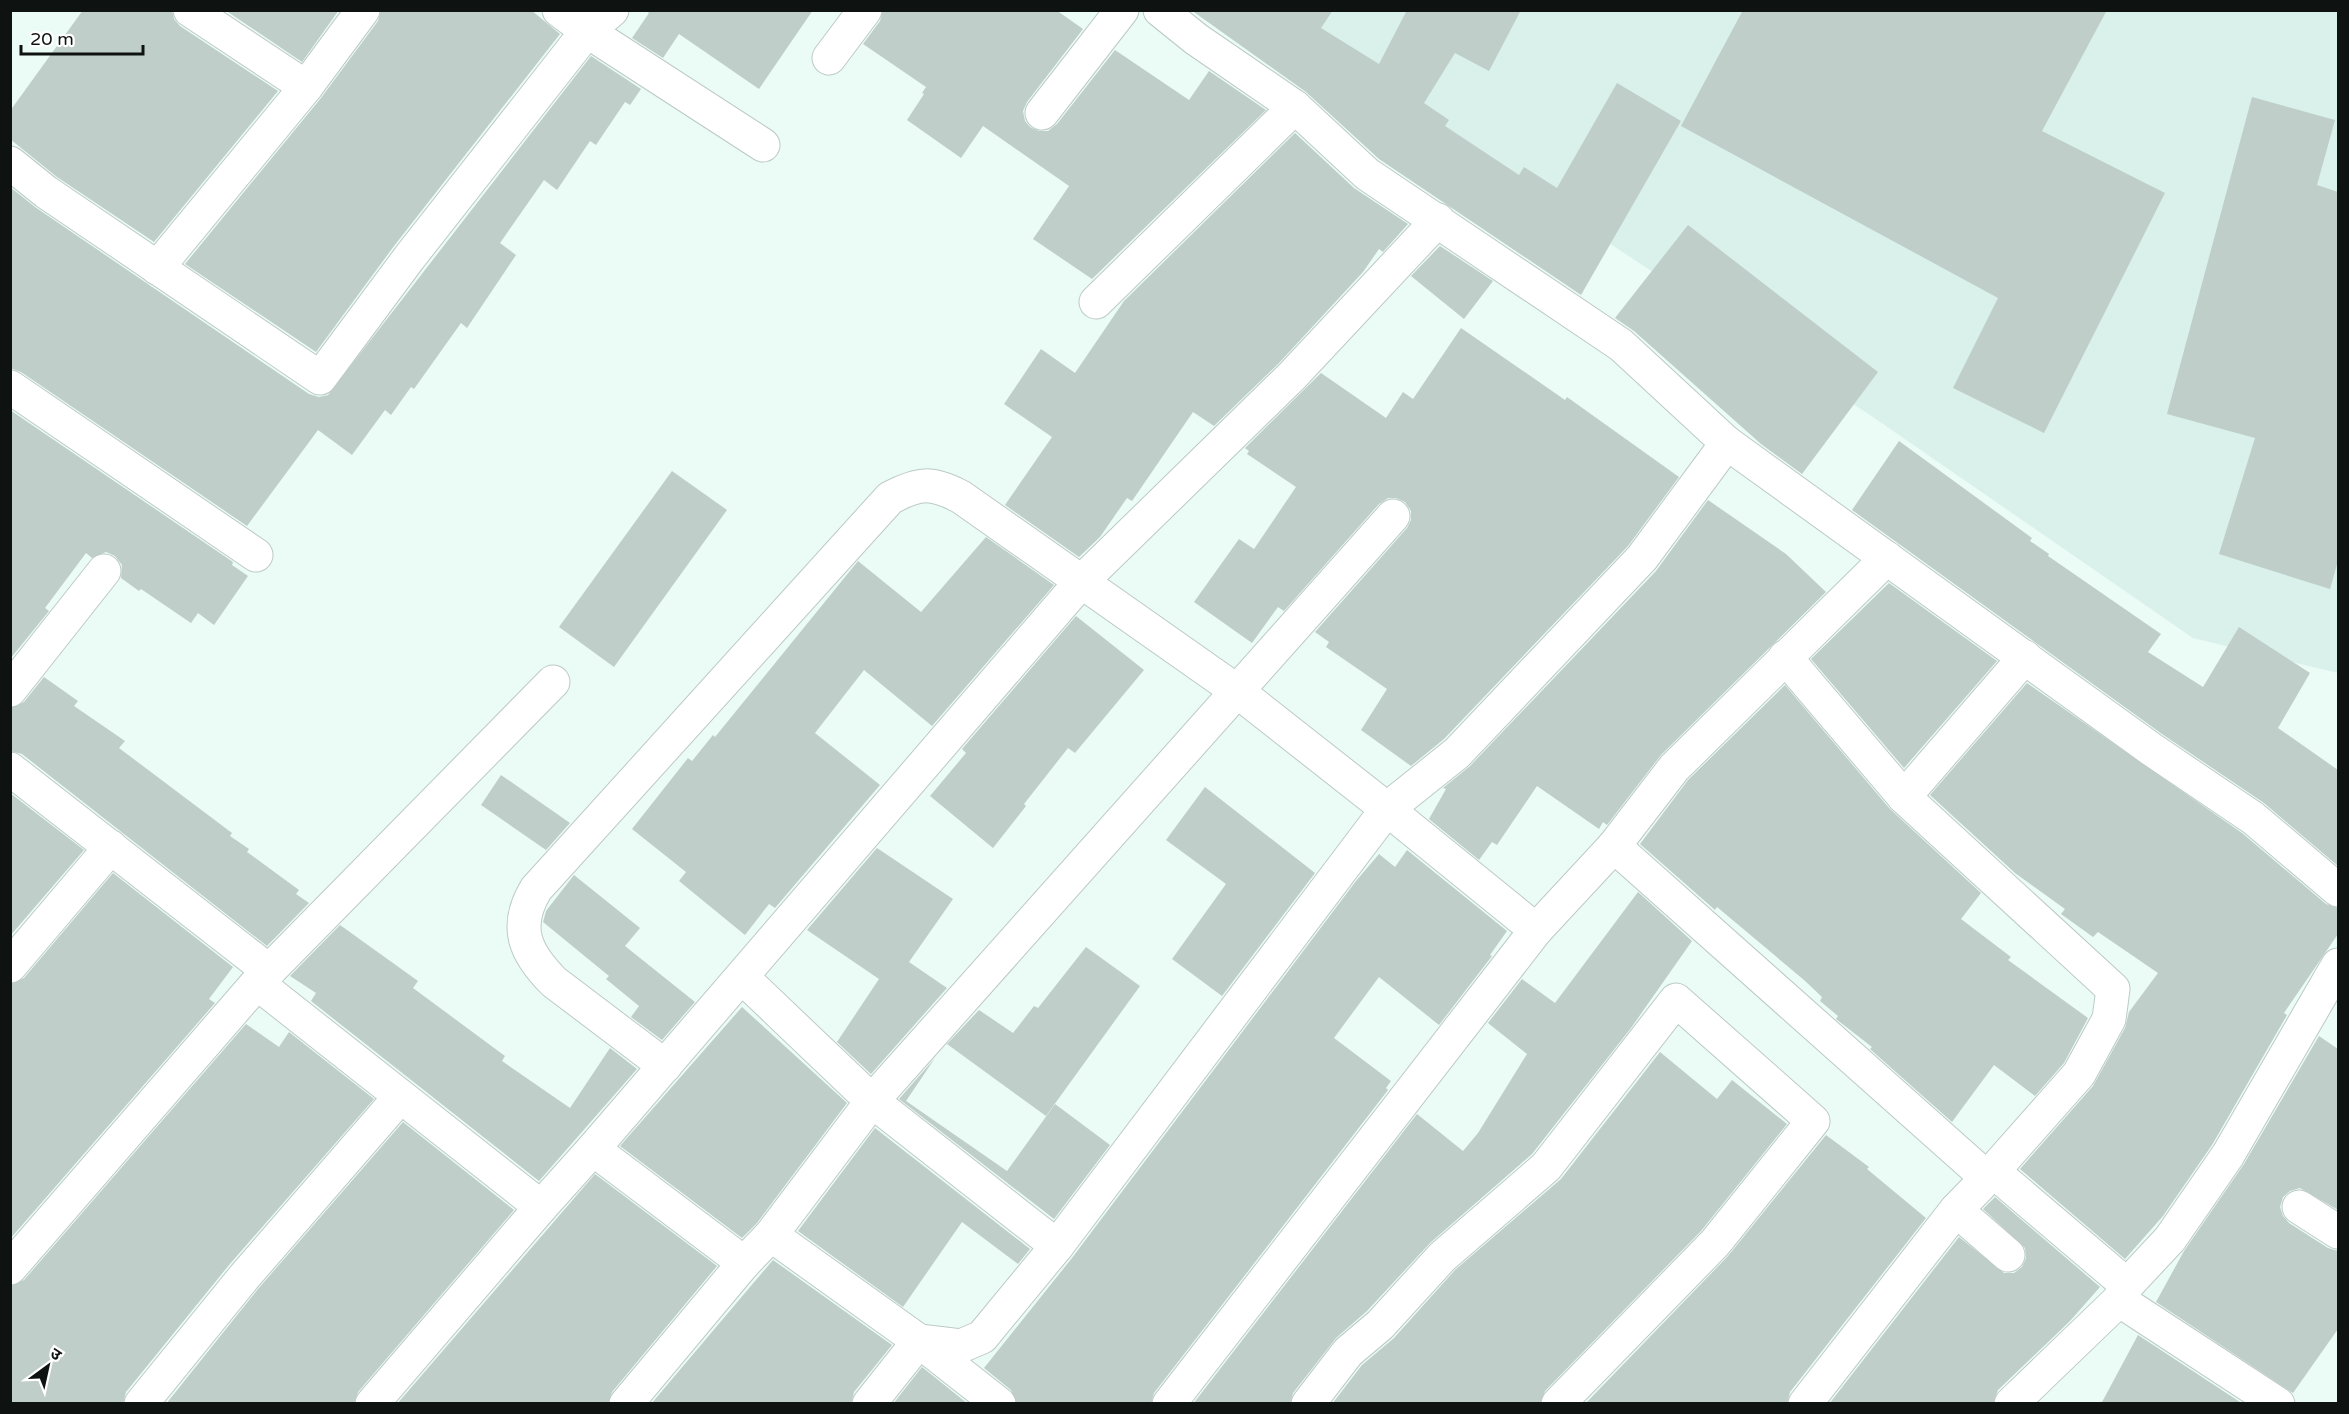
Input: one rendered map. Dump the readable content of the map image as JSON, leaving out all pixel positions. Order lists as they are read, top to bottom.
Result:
{
  "scale_bar": "20 m",
  "north": "top right"
}
